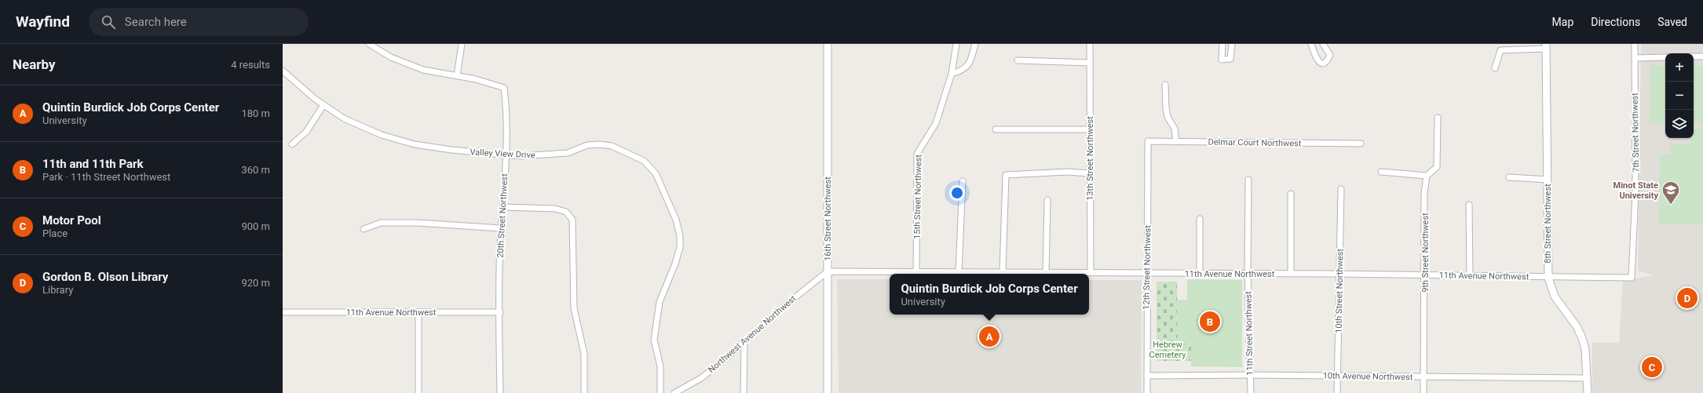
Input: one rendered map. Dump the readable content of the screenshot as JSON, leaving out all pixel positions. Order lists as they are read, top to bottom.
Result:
{
  "streets": {
    "street": [
      "7th Street Northwest",
      "Delmar Court Northwest",
      "Valley View Drive",
      "13th Street Northwest",
      "15th Street Northwest",
      "20th Street Northwest",
      "16th Street Northwest",
      "8th Street Northwest",
      "9th Street Northwest",
      "12th Street Northwest",
      "11th Avenue Northwest",
      "10th Street Northwest",
      "11th Street Northwest",
      "Northwest Avenue Northwest",
      "10th Avenue Northwest"
    ]
  },
  "crossings": [
    ["7th Street Northwest", "11th Avenue Northwest"],
    ["Delmar Court Northwest", "12th Street Northwest"],
    ["Valley View Drive", "20th Street Northwest"],
    ["13th Street Northwest", "11th Avenue Northwest"],
    ["15th Street Northwest", "11th Avenue Northwest"],
    ["20th Street Northwest", "11th Avenue Northwest"],
    ["16th Street Northwest", "11th Avenue Northwest"],
    ["16th Street Northwest", "Northwest Avenue Northwest"],
    ["8th Street Northwest", "11th Avenue Northwest"],
    ["8th Street Northwest", "10th Avenue Northwest"],
    ["9th Street Northwest", "11th Avenue Northwest"],
    ["9th Street Northwest", "10th Avenue Northwest"],
    ["12th Street Northwest", "11th Avenue Northwest"],
    ["12th Street Northwest", "10th Avenue Northwest"],
    ["11th Avenue Northwest", "10th Street Northwest"],
    ["11th Avenue Northwest", "11th Street Northwest"],
    ["11th Avenue Northwest", "Northwest Avenue Northwest"],
    ["10th Street Northwest", "10th Avenue Northwest"],
    ["11th Street Northwest", "10th Avenue Northwest"]
  ],
  "parks": ["Hebrew Cemetery"],
  "places": {
    "school or university": ["Minot State University"]
  },
  "page": {
    "header": "Wayfind",
    "search": "Search here",
    "nav": ["Map", "Directions", "Saved"],
    "heading": ["Nearby", "4 results"],
    "map_buttons": ["+", "−"],
    "list": [
      {
        "mark": "A",
        "name": "Quintin Burdick Job Corps Center",
        "note": "University",
        "value": "180 m"
      },
      {
        "mark": "B",
        "name": "11th and 11th Park",
        "note": "Park · 11th Street Northwest",
        "value": "360 m"
      },
      {
        "mark": "C",
        "name": "Motor Pool",
        "note": "Place",
        "value": "900 m"
      },
      {
        "mark": "D",
        "name": "Gordon B. Olson Library",
        "note": "Library",
        "value": "920 m"
      }
    ],
    "popup": ["Quintin Burdick Job Corps Center", "University"],
    "pins": [
      "D",
      "B",
      "A",
      "C"
    ]
  }
}
